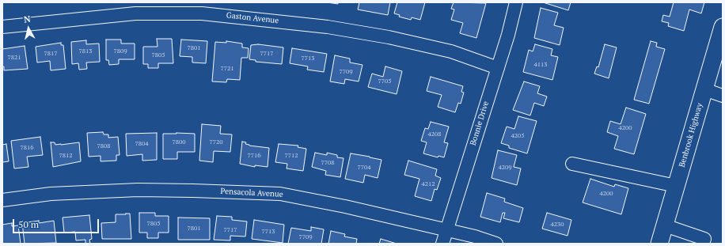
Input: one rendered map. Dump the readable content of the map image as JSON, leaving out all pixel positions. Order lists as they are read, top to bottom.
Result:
{
  "streets": {
    "main road": ["Benbrook Highway"],
    "street": ["Gaston Avenue", "Bonnie Drive", "Pensacola Avenue"]
  },
  "crossings": [
    ["Gaston Avenue", "Bonnie Drive"],
    ["Bonnie Drive", "Pensacola Avenue"]
  ],
  "house_numbers": [
    "7801",
    "7813",
    "7809",
    "7817",
    "7717",
    "7805",
    "7821",
    "7713",
    "4113",
    "7721",
    "7709",
    "7705",
    "4200",
    "4208",
    "4205",
    "7800",
    "7720",
    "7804",
    "7808",
    "7816",
    "7812",
    "7716",
    "7712",
    "7708",
    "7704",
    "4209",
    "4212",
    "4200",
    "7805",
    "4230",
    "7801",
    "7717",
    "7713",
    "7709"
  ],
  "scale_bar": "50 m",
  "north": "top"
}
